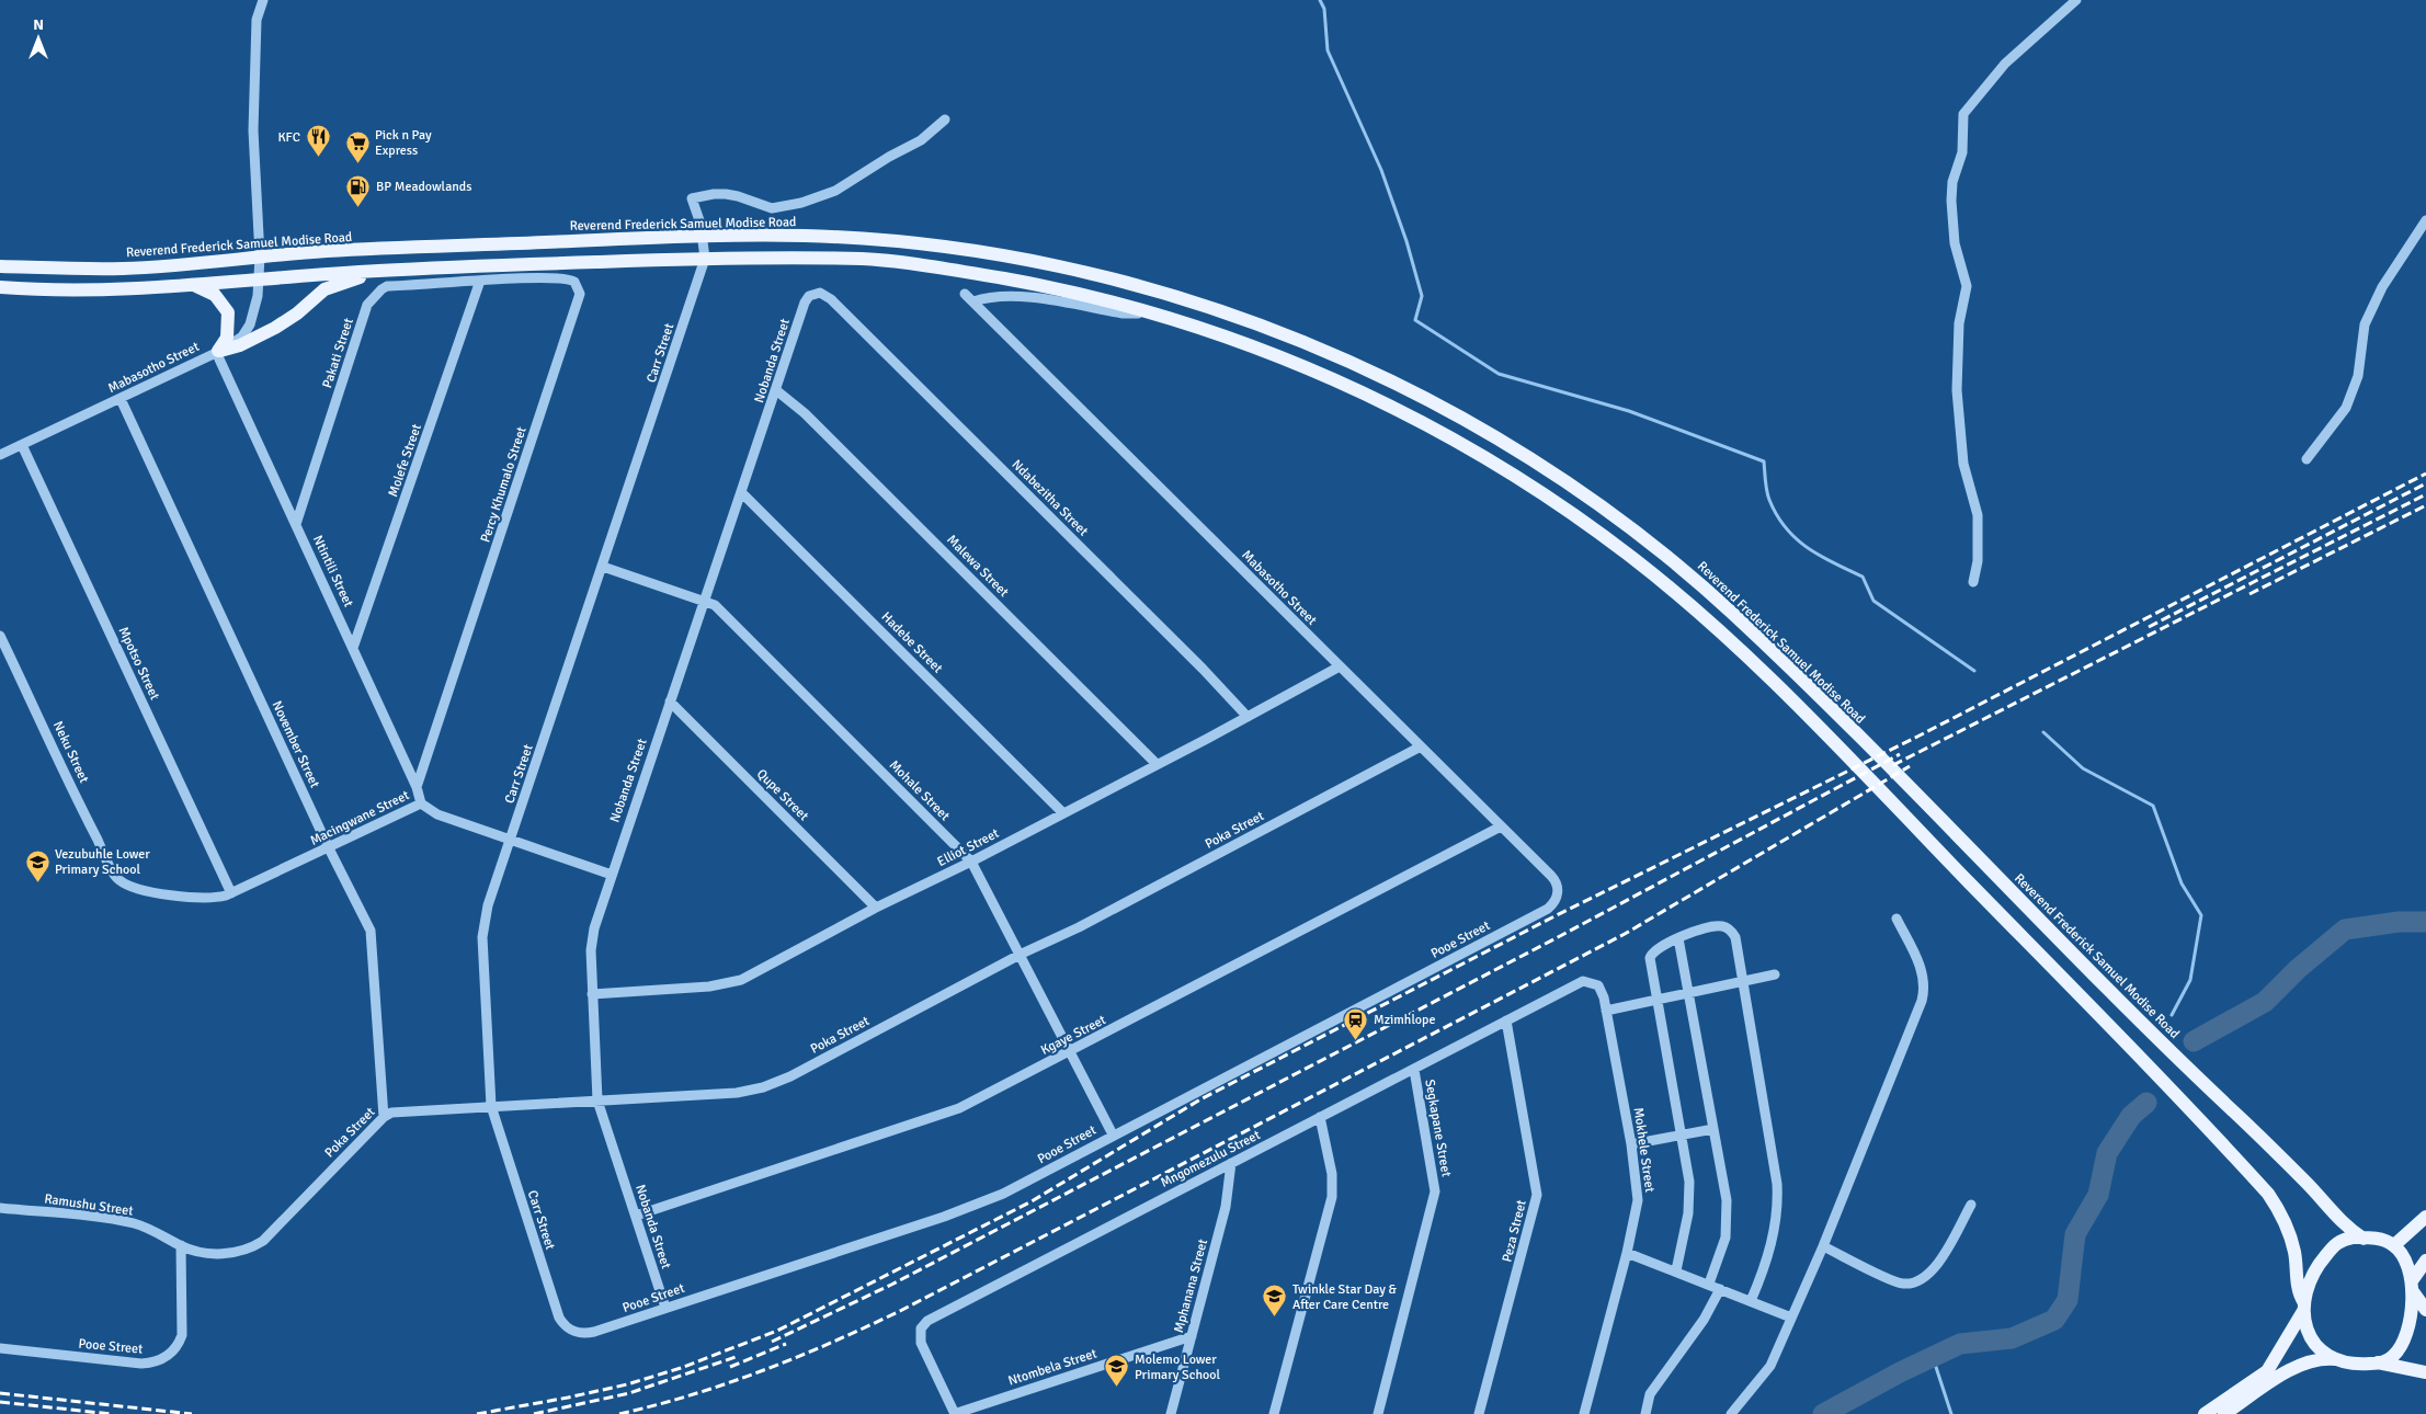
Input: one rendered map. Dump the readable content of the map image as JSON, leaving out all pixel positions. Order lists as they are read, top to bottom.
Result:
{
  "streets": {
    "main road": ["Reverend Frederick Samuel Modise Road"],
    "street": [
      "Pakati Street",
      "Carr Street",
      "Nobanda Street",
      "Mabasotho Street",
      "Molefe Street",
      "Percy Khumalo Street",
      "Ndabezitha Street",
      "Malewa Street",
      "Ntintili Street",
      "Hadebe Street",
      "Mpotso Street",
      "November Street",
      "Neku Street",
      "Mohale Street",
      "Qupe Street",
      "Macingwane Street",
      "Poka Street",
      "Elliot Street",
      "Pooe Street",
      "Kgaye Street",
      "Segkapane Street",
      "Mokhele Street",
      "Mngomezulu Street",
      "Ramushu Street",
      "Peza Street",
      "Mphanana Street",
      "Ntombela Street"
    ]
  },
  "crossings": [
    ["Reverend Frederick Samuel Modise Road", "Carr Street"],
    ["Reverend Frederick Samuel Modise Road", "Mabasotho Street"],
    ["Pakati Street", "Molefe Street"],
    ["Pakati Street", "Percy Khumalo Street"],
    ["Pakati Street", "Ntintili Street"],
    ["Carr Street", "Mohale Street"],
    ["Carr Street", "Macingwane Street"],
    ["Carr Street", "Poka Street"],
    ["Carr Street", "Pooe Street"],
    ["Nobanda Street", "Ndabezitha Street"],
    ["Nobanda Street", "Malewa Street"],
    ["Nobanda Street", "Hadebe Street"],
    ["Nobanda Street", "Mohale Street"],
    ["Nobanda Street", "Qupe Street"],
    ["Nobanda Street", "Macingwane Street"],
    ["Nobanda Street", "Poka Street"],
    ["Nobanda Street", "Elliot Street"],
    ["Nobanda Street", "Pooe Street"],
    ["Nobanda Street", "Kgaye Street"],
    ["Mabasotho Street", "Ntintili Street"],
    ["Mabasotho Street", "Mpotso Street"],
    ["Mabasotho Street", "November Street"],
    ["Mabasotho Street", "Poka Street"],
    ["Mabasotho Street", "Elliot Street"],
    ["Mabasotho Street", "Pooe Street"],
    ["Mabasotho Street", "Kgaye Street"],
    ["Molefe Street", "Percy Khumalo Street"],
    ["Molefe Street", "Ntintili Street"],
    ["Percy Khumalo Street", "Ntintili Street"],
    ["Ndabezitha Street", "Elliot Street"],
    ["Malewa Street", "Elliot Street"],
    ["Ntintili Street", "Macingwane Street"],
    ["Hadebe Street", "Elliot Street"],
    ["Mpotso Street", "Macingwane Street"],
    ["November Street", "Macingwane Street"],
    ["November Street", "Poka Street"],
    ["Neku Street", "Macingwane Street"],
    ["Mohale Street", "Poka Street"],
    ["Mohale Street", "Elliot Street"],
    ["Mohale Street", "Pooe Street"],
    ["Mohale Street", "Kgaye Street"],
    ["Qupe Street", "Elliot Street"],
    ["Poka Street", "Ramushu Street"],
    ["Pooe Street", "Ramushu Street"],
    ["Segkapane Street", "Mngomezulu Street"],
    ["Mokhele Street", "Mngomezulu Street"],
    ["Mngomezulu Street", "Peza Street"],
    ["Mngomezulu Street", "Mphanana Street"],
    ["Mngomezulu Street", "Ntombela Street"],
    ["Mphanana Street", "Ntombela Street"]
  ],
  "places": {
    "restaurant": ["KFC"],
    "supermarket": ["Pick n Pay Express"],
    "fuel station": ["BP Meadowlands"],
    "school or university": ["Vezubuhle Lower Primary School", "Twinkle Star Day & After Care Centre", "Molemo Lower Primary School"],
    "station": ["Mzimhlope"]
  },
  "north": "top"
}
